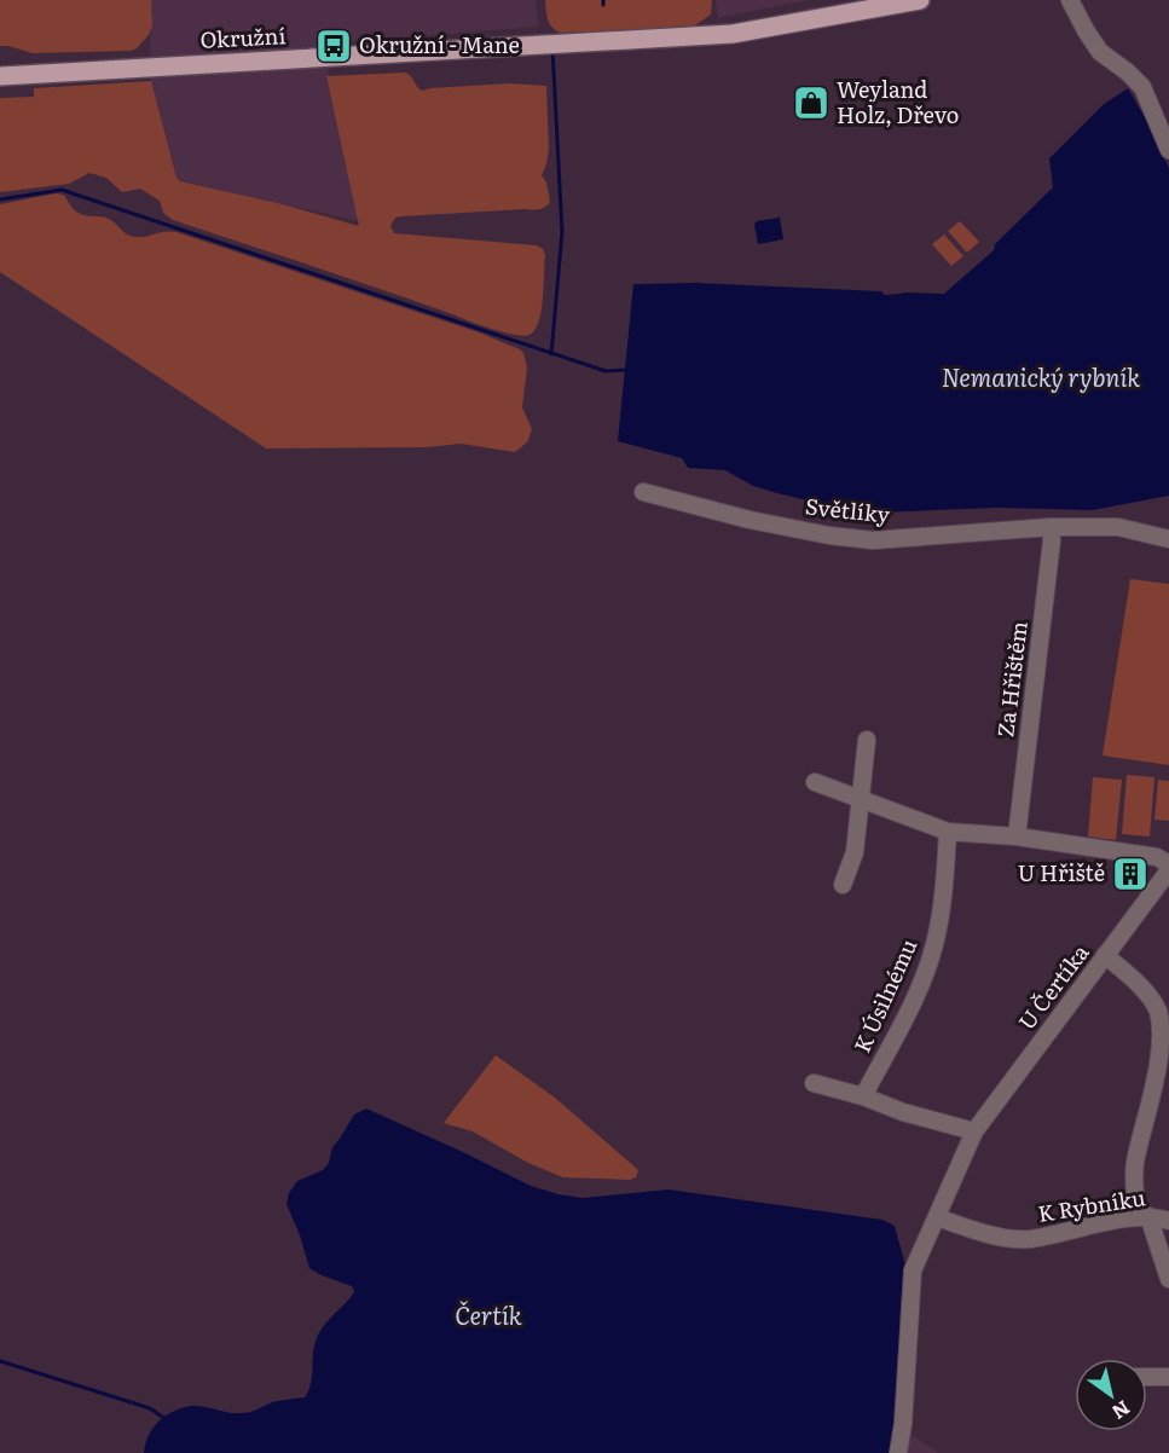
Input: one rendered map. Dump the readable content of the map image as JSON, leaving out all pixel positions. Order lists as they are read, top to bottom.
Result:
{
  "streets": {
    "main road": ["Okružní"],
    "street": [
      "Světlíky",
      "Za Hřištěm",
      "U Čertíka",
      "K Úsilnému",
      "K Rybníku"
    ]
  },
  "crossings": [
    ["Světlíky", "Za Hřištěm"],
    ["U Čertíka", "K Rybníku"]
  ],
  "water": ["Nemanický rybník", "Čertík"],
  "places": {
    "bus stop": ["Okružní - Mane"],
    "shop": ["Weyland Holz, Dřevo"],
    "building": ["U Hřiště"]
  },
  "north": "bottom right"
}
